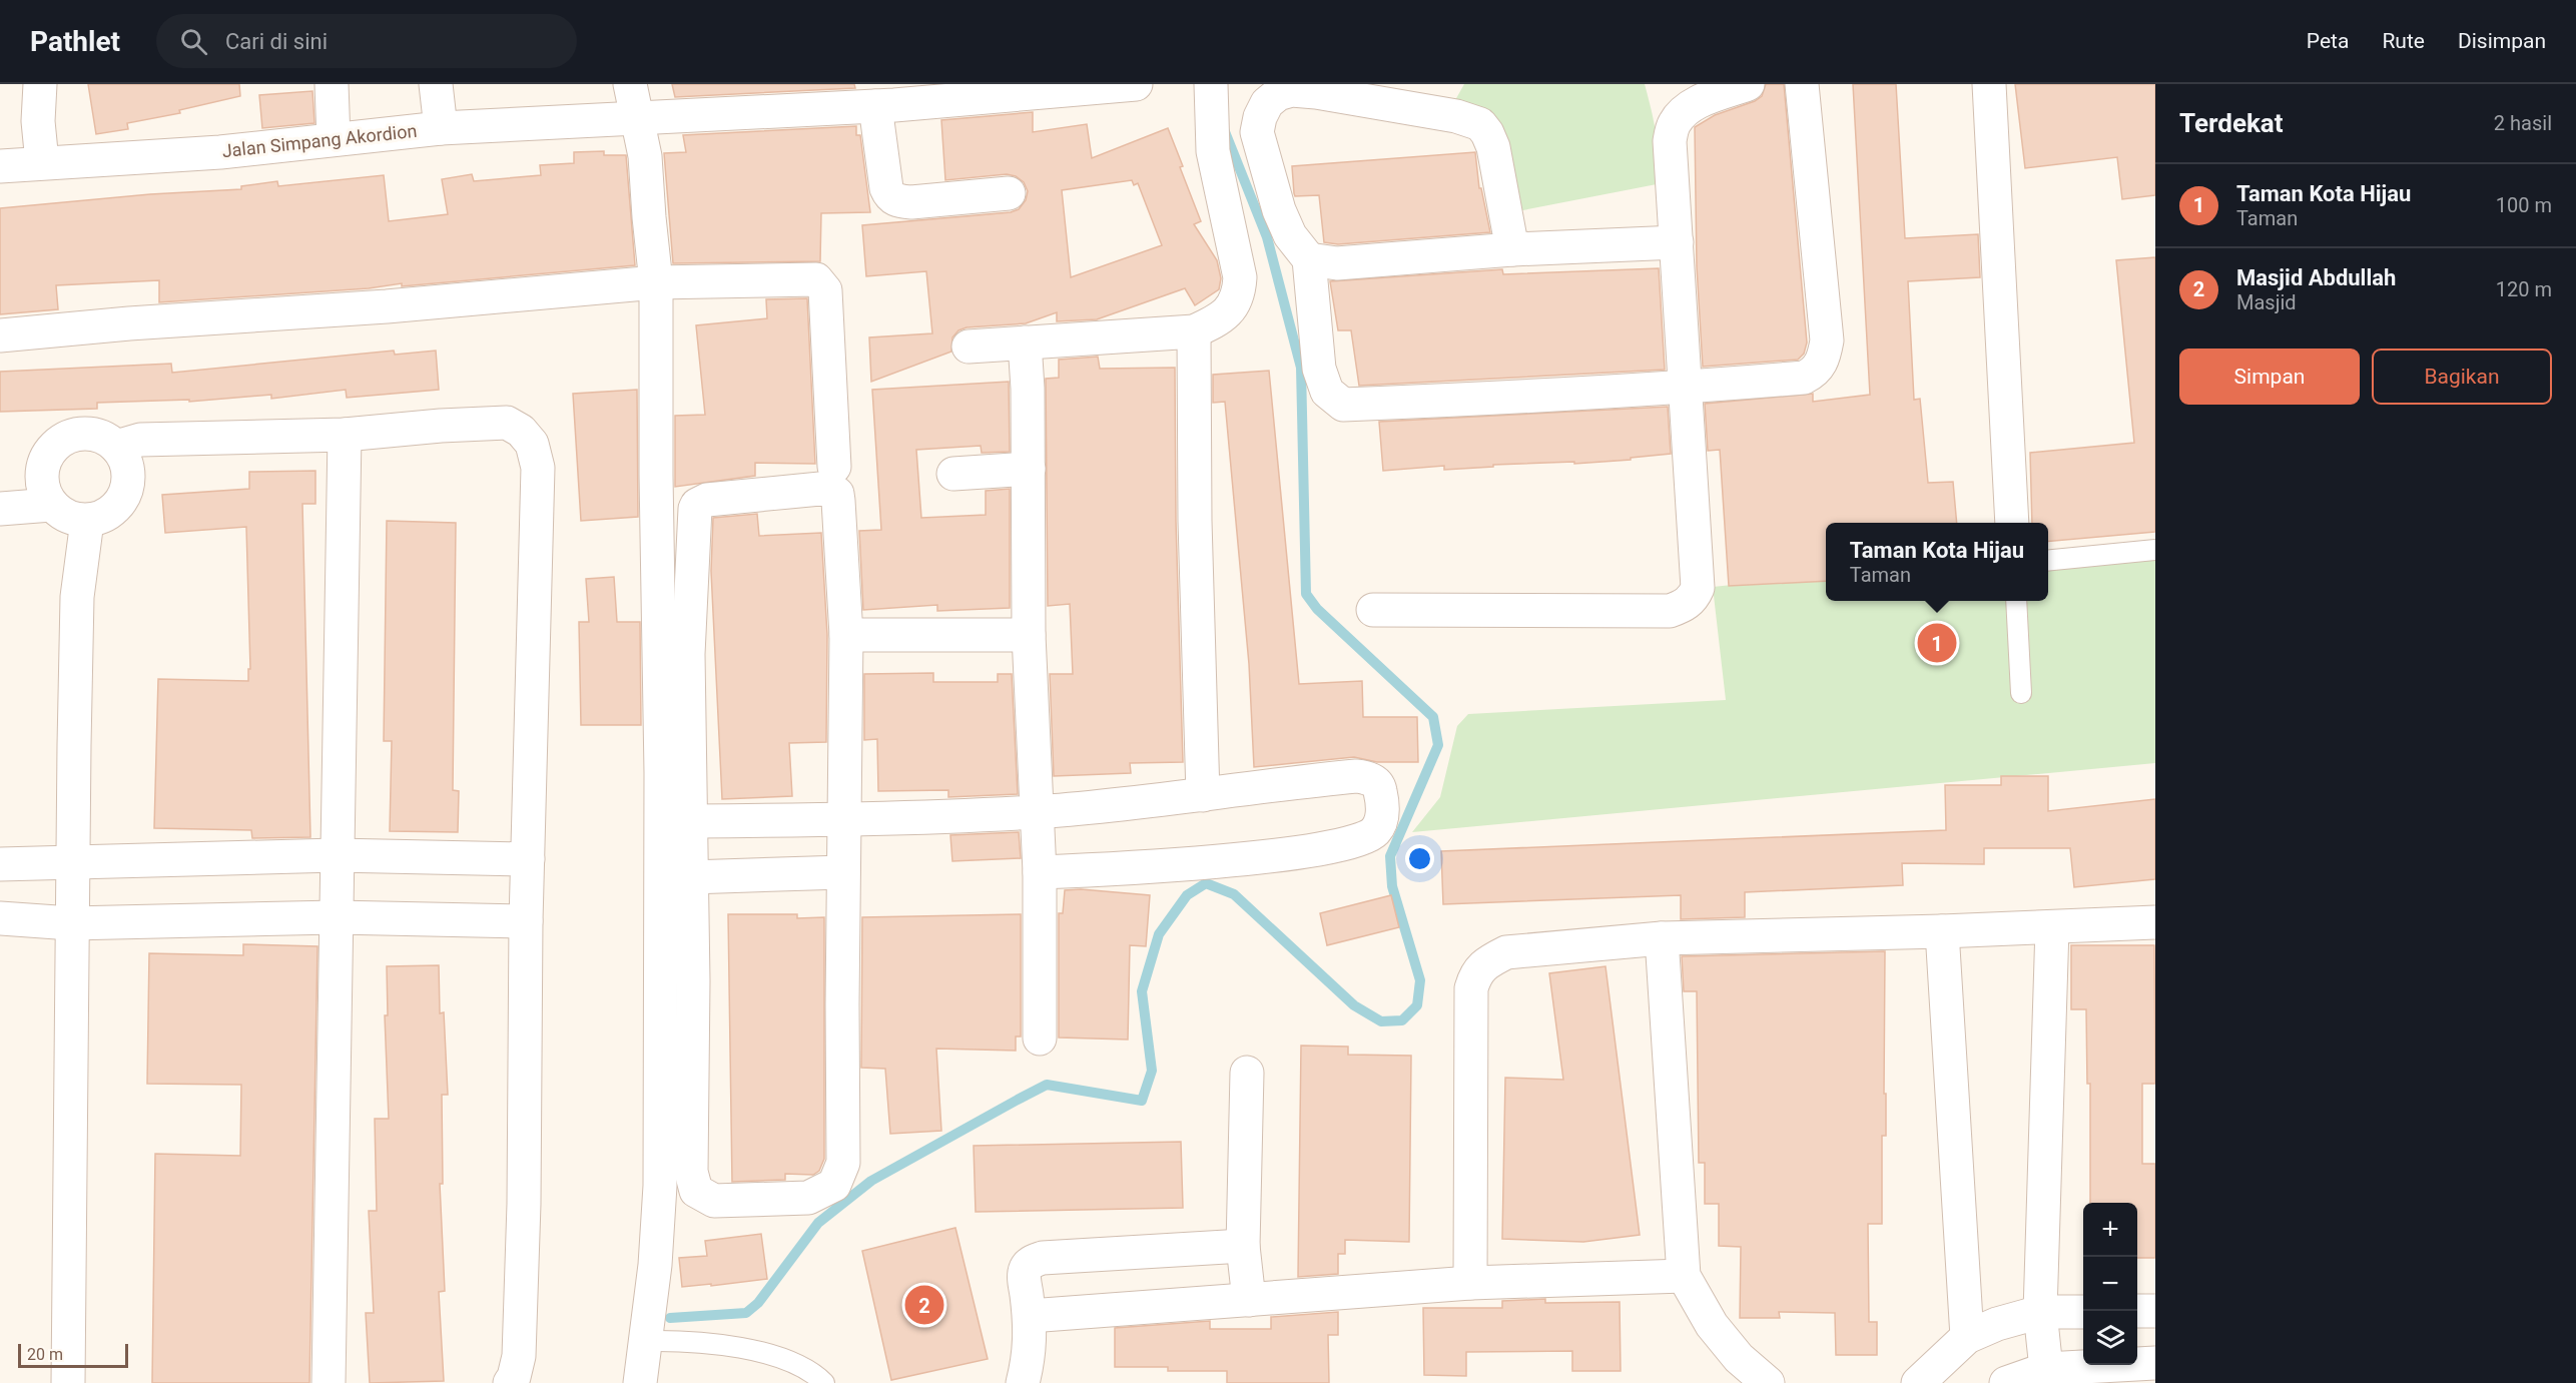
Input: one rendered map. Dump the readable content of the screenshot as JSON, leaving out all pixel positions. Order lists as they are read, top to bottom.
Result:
{
  "streets": {
    "street": ["Jalan Simpang Akordion"]
  },
  "scale_bar": "20 m",
  "page": {
    "header": "Pathlet",
    "search": "Cari di sini",
    "nav": ["Peta", "Rute", "Disimpan"],
    "heading": ["Terdekat", "2 hasil"],
    "list": [
      {
        "mark": "1",
        "name": "Taman Kota Hijau",
        "note": "Taman",
        "value": "100 m"
      },
      {
        "mark": "2",
        "name": "Masjid Abdullah",
        "note": "Masjid",
        "value": "120 m"
      }
    ],
    "buttons": ["Simpan", "Bagikan"],
    "popup": ["Taman Kota Hijau", "Taman"],
    "pins": ["1", "2"],
    "map_buttons": ["+", "−"],
    "scale": "20 m"
  }
}
